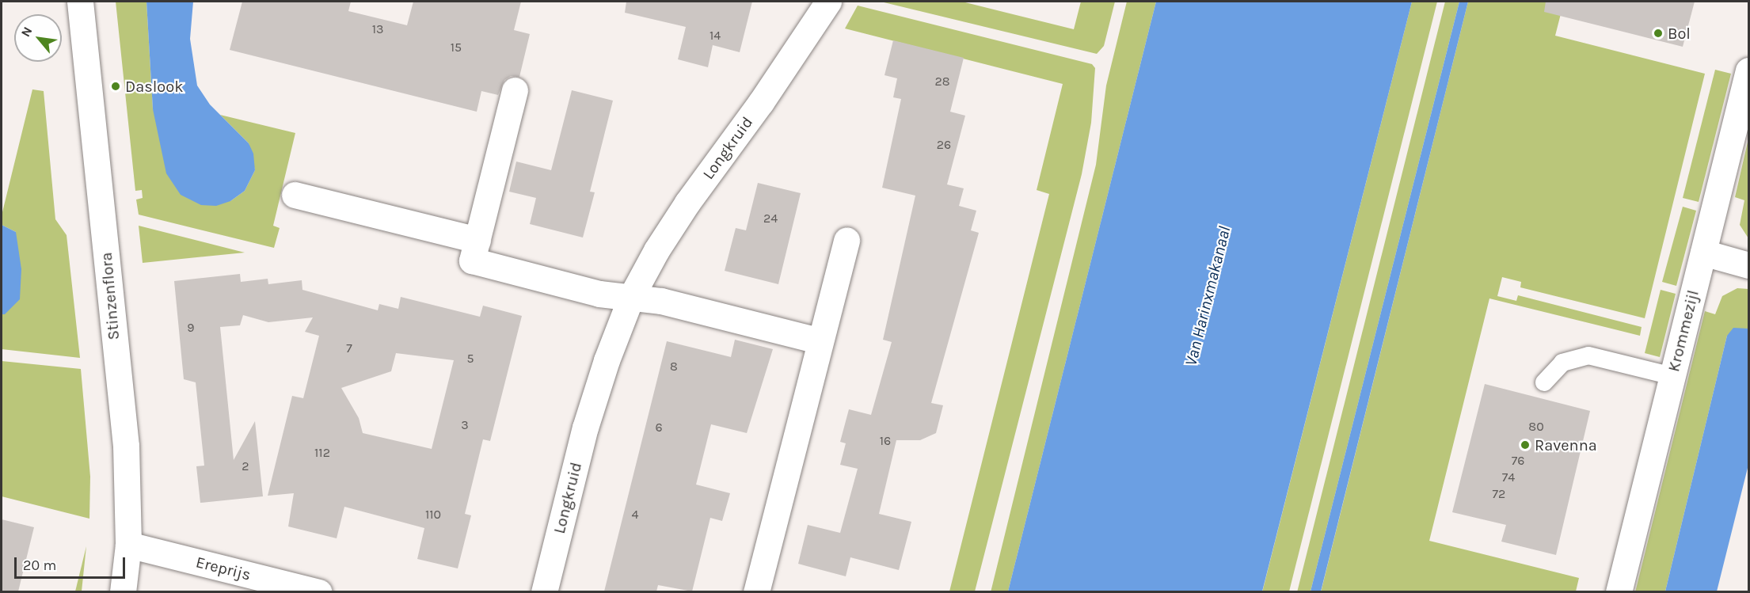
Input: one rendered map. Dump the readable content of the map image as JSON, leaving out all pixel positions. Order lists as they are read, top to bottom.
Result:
{
  "streets": {
    "street": [
      "Longkruid",
      "Stinzenflora",
      "Krommezijl",
      "Ereprijs"
    ]
  },
  "crossings": [
    ["Stinzenflora", "Ereprijs"]
  ],
  "water": ["Van Harinxmakanaal"],
  "places": ["Bol", "Daslook", "Ravenna"],
  "house_numbers": [
    "13",
    "14",
    "15",
    "28",
    "26",
    "24",
    "9",
    "7",
    "5",
    "8",
    "3",
    "80",
    "6",
    "16",
    "112",
    "76",
    "2",
    "74",
    "72",
    "110",
    "4"
  ],
  "scale_bar": "20 m",
  "north": "top left"
}
